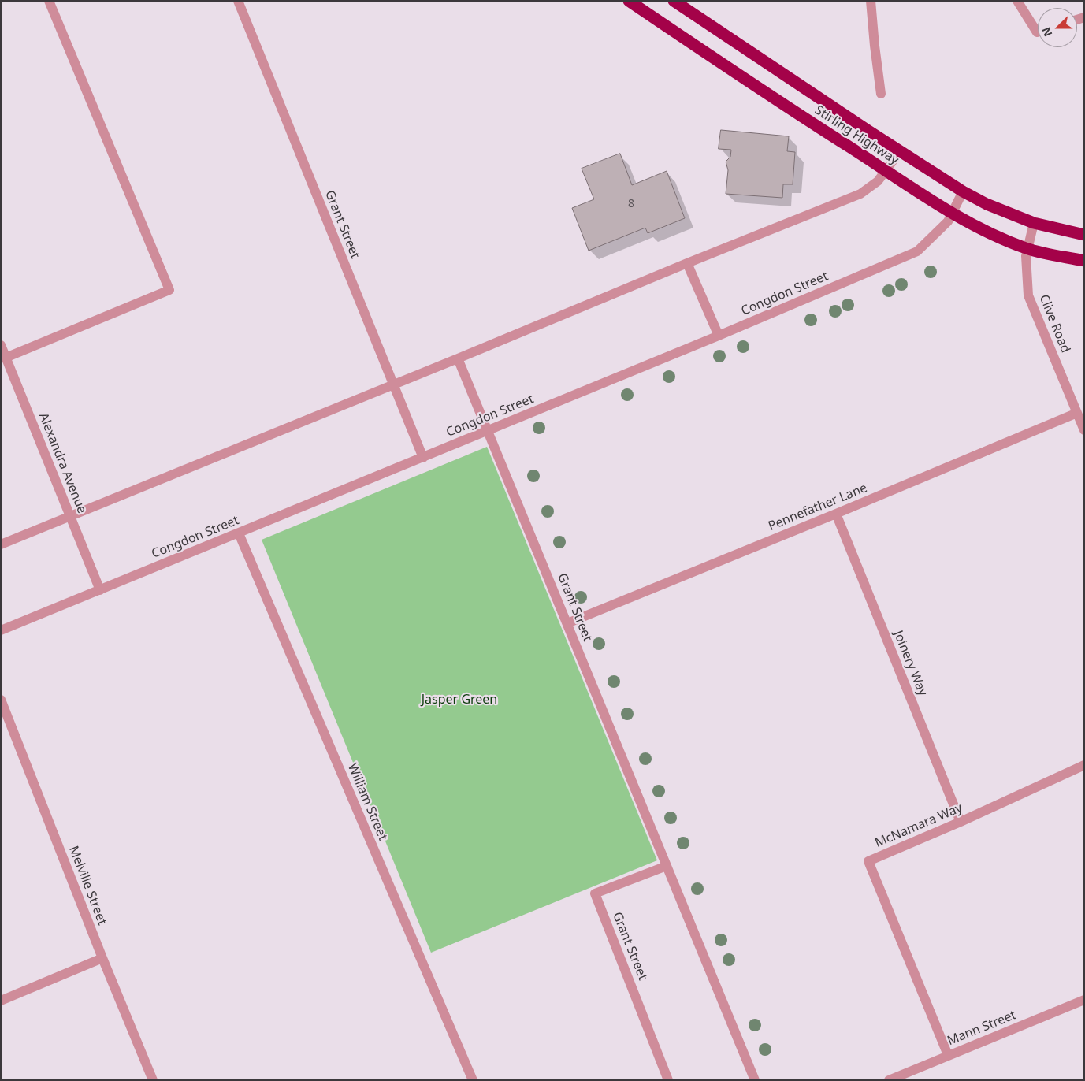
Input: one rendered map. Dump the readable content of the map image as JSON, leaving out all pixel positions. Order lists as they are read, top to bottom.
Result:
{
  "streets": {
    "highway": ["Stirling Highway"],
    "street": [
      "Grant Street",
      "Congdon Street",
      "Clive Road",
      "Alexandra Avenue",
      "Pennefather Lane",
      "Joinery Way",
      "William Street",
      "McNamara Way",
      "Melville Street",
      "Mann Street"
    ]
  },
  "crossings": [
    ["Stirling Highway", "Congdon Street"],
    ["Stirling Highway", "Clive Road"],
    ["Grant Street", "Congdon Street"],
    ["Grant Street", "Pennefather Lane"],
    ["Congdon Street", "Alexandra Avenue"],
    ["Congdon Street", "William Street"],
    ["Clive Road", "Pennefather Lane"],
    ["Pennefather Lane", "Joinery Way"],
    ["Joinery Way", "McNamara Way"],
    ["McNamara Way", "Mann Street"]
  ],
  "parks": ["Jasper Green"],
  "house_numbers": ["8"],
  "north": "left"
}
